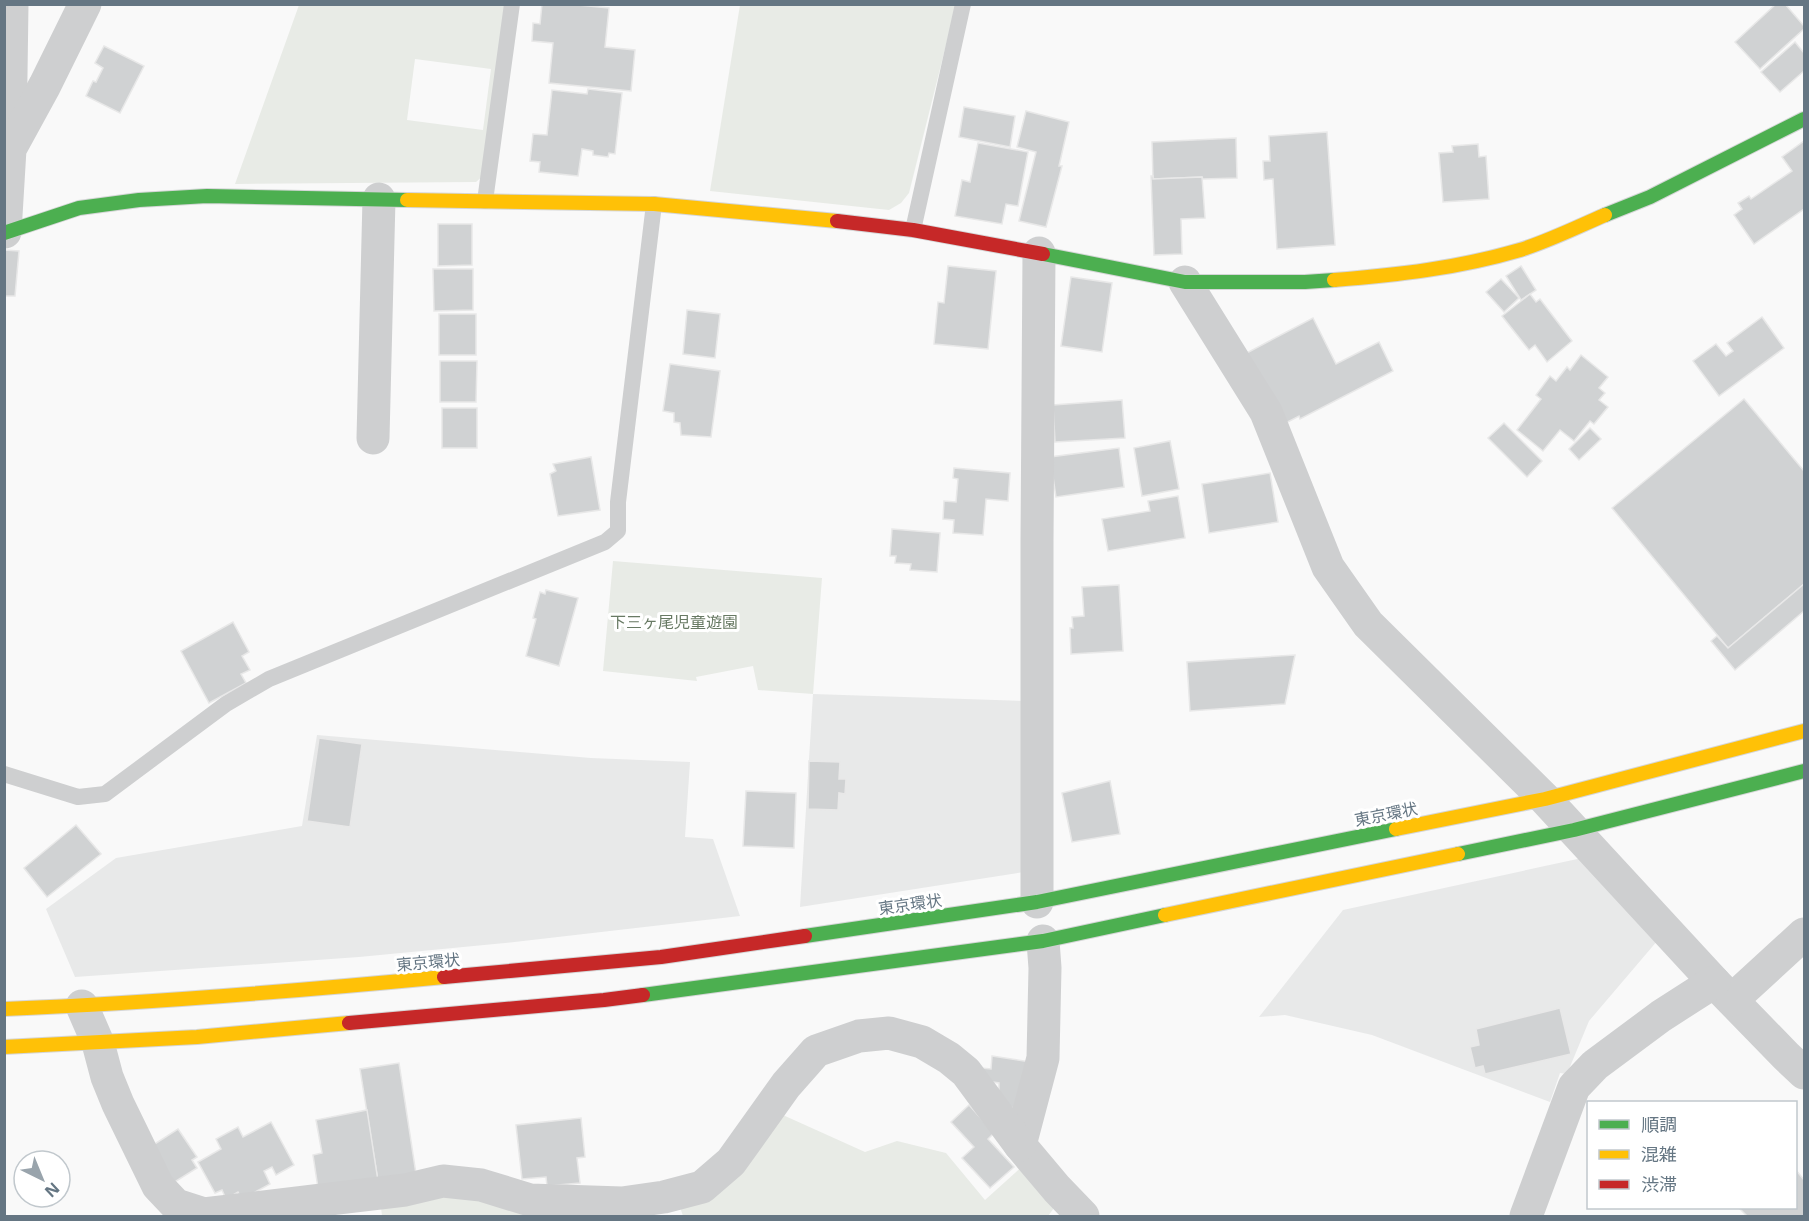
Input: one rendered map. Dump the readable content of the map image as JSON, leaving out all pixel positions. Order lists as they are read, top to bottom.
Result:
{
  "streets": {
    "main road": ["東京環状"]
  },
  "parks": ["下三ヶ尾児童遊園"],
  "legend": ["順調", "混雑", "渋滞"],
  "north": "bottom right"
}
